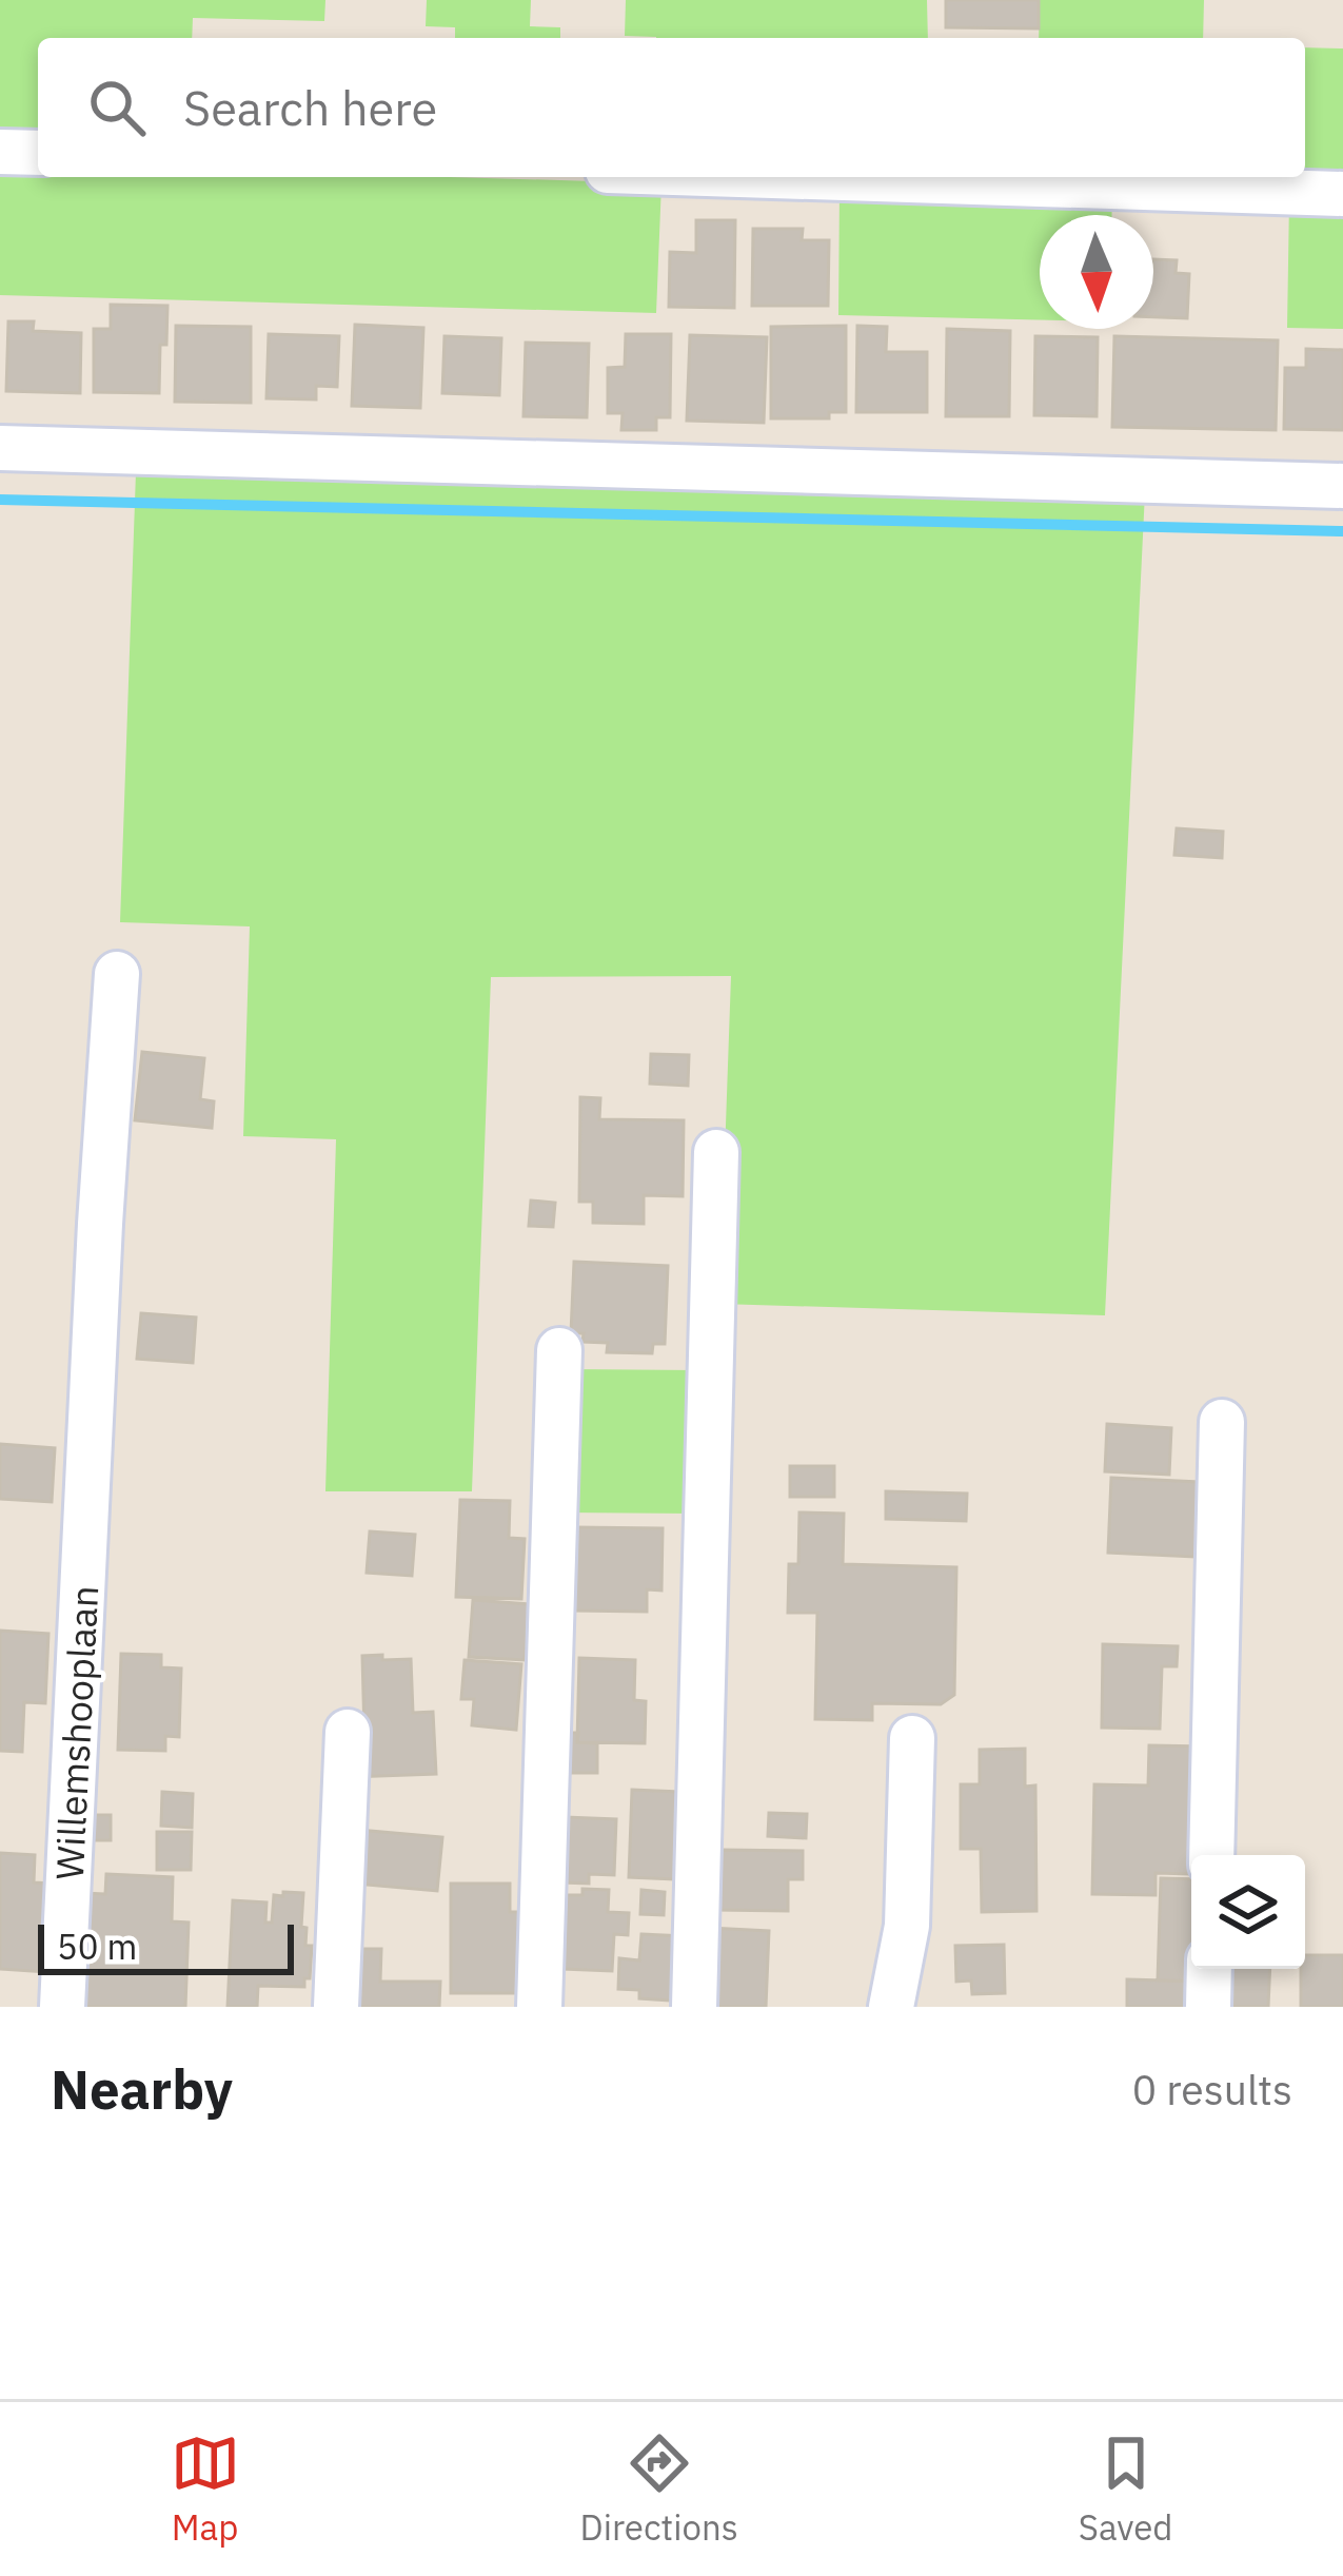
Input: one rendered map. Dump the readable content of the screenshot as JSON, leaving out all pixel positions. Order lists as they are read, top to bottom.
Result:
{
  "streets": {
    "street": ["Willemshooplaan"]
  },
  "scale_bar": "50 m",
  "north": "bottom",
  "page": {
    "search": "Search here",
    "scale": "50 m",
    "heading": ["Nearby", "0 results"],
    "nav": ["Map", "Directions", "Saved"]
  }
}
